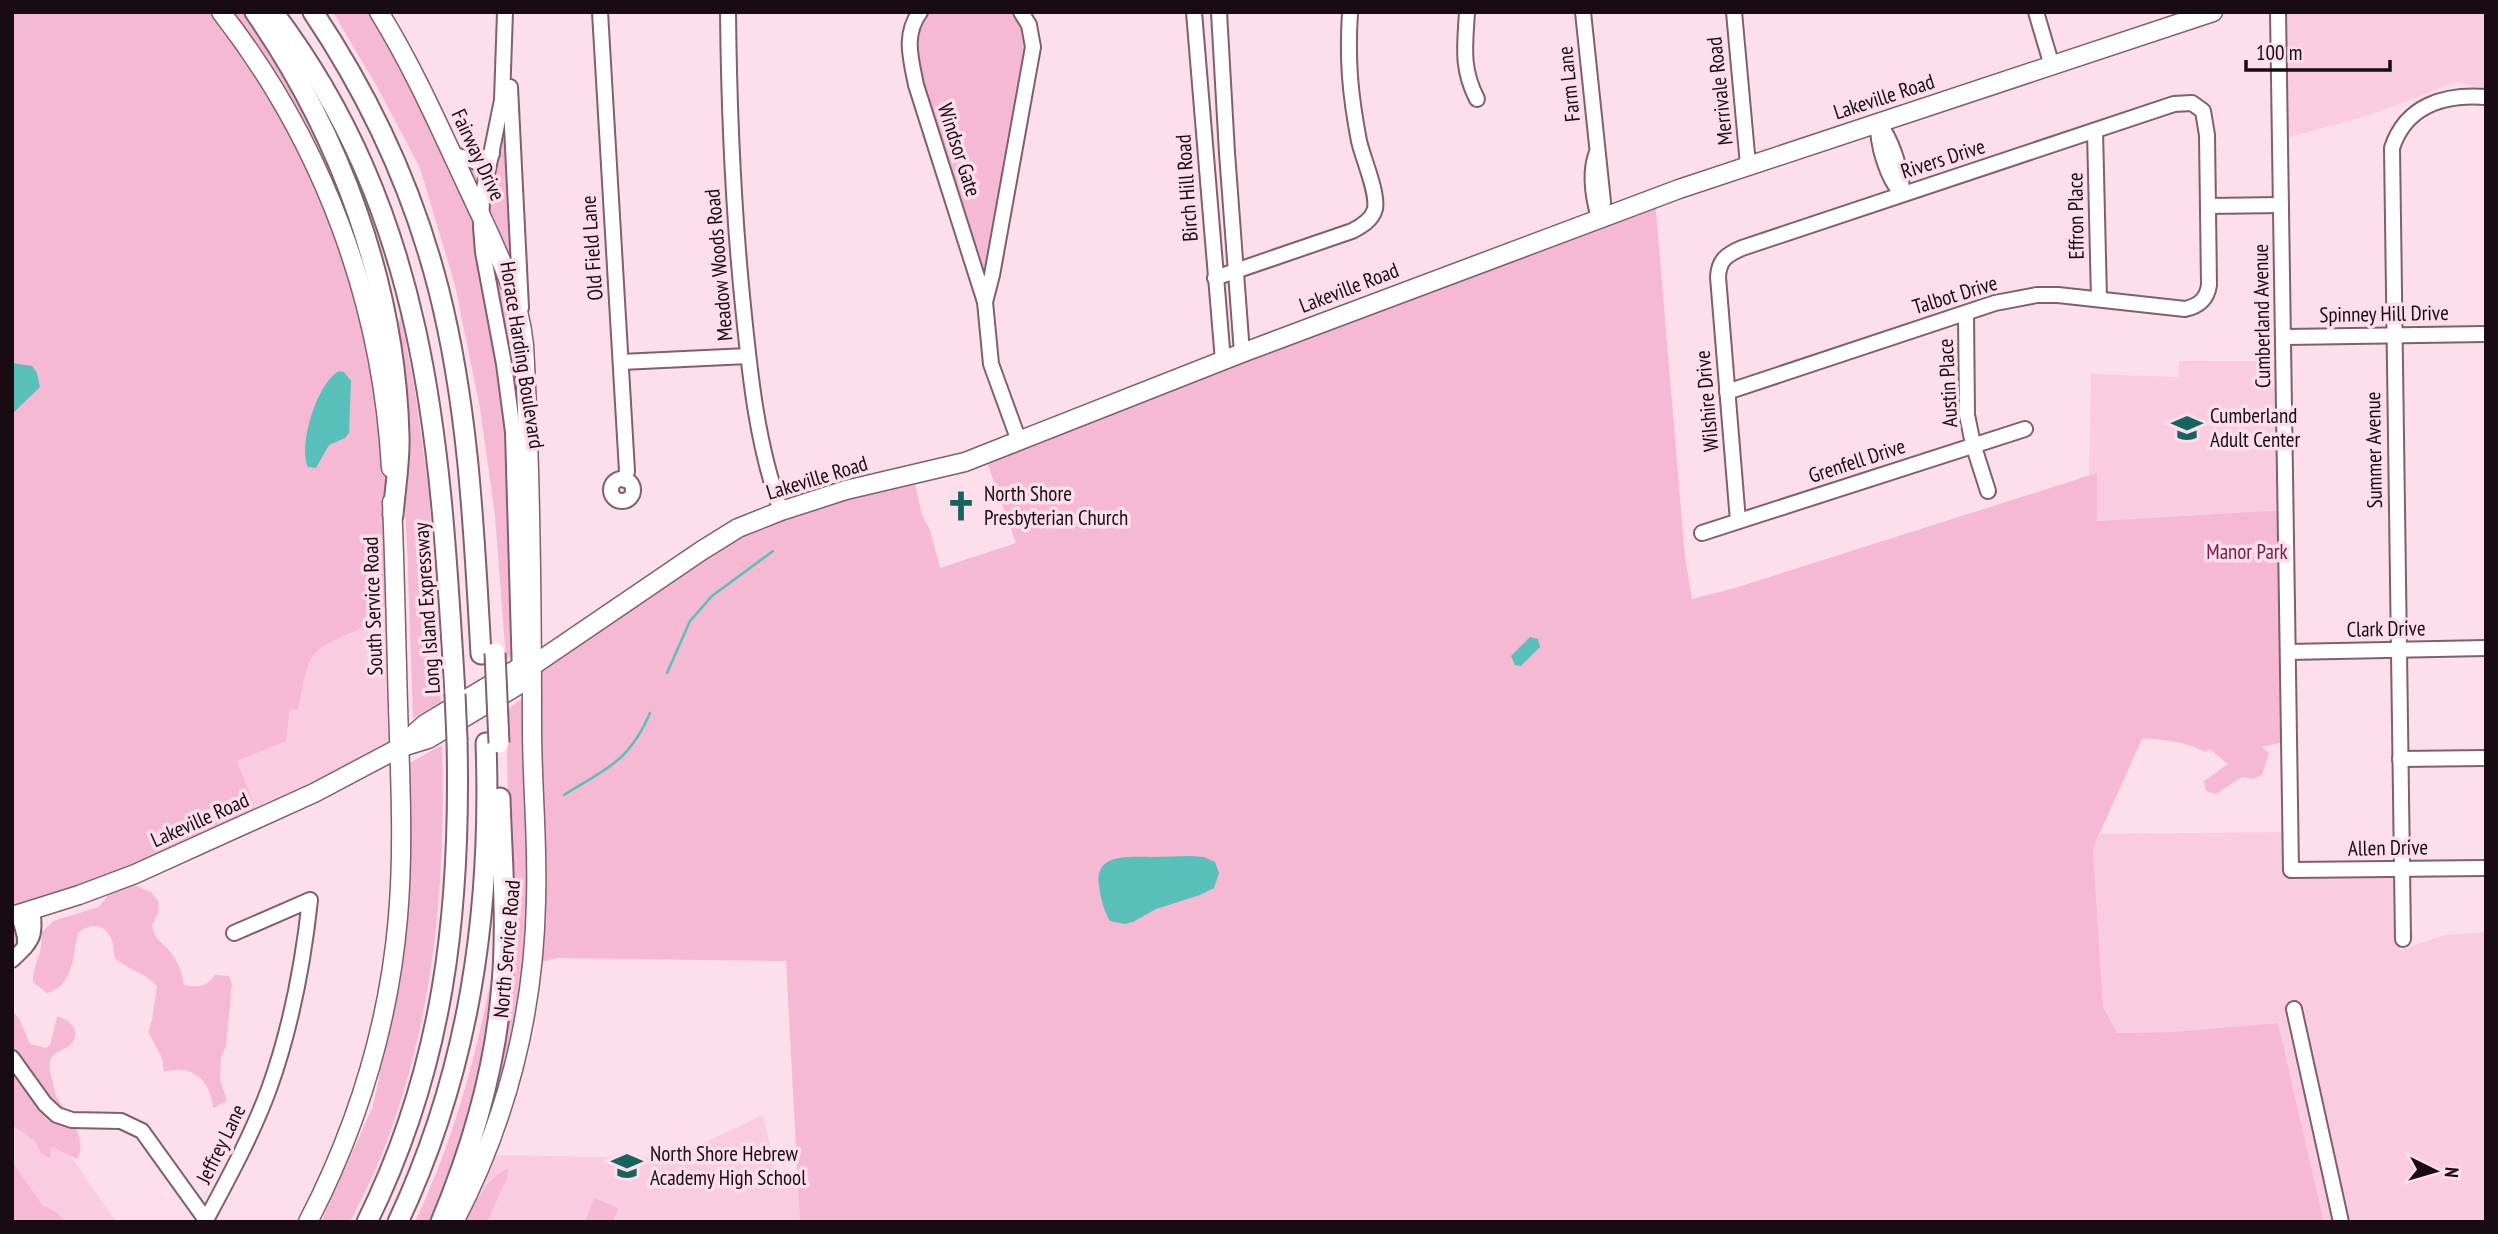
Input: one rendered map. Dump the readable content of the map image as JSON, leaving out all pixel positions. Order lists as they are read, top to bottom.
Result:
{
  "streets": {
    "highway": ["Long Island Expressway"],
    "main road": [
      "Lakeville Road",
      "Fairway Drive",
      "Horace Harding Boulevard",
      "South Service Road",
      "North Service Road"
    ],
    "street": [
      "Farm Lane",
      "Merrivale Road",
      "Windsor Gate",
      "Rivers Drive",
      "Birch Hill Road",
      "Effron Place",
      "Old Field Lane",
      "Meadow Woods Road",
      "Talbot Drive",
      "Spinney Hill Drive",
      "Cumberland Avenue",
      "Austin Place",
      "Wilshire Drive",
      "Summer Avenue",
      "Grenfell Drive",
      "Clark Drive",
      "Allen Drive",
      "Jeffrey Lane"
    ]
  },
  "crossings": [
    ["Farm Lane", "Lakeville Road"],
    ["Merrivale Road", "Lakeville Road"],
    ["Lakeville Road", "Windsor Gate"],
    ["Lakeville Road", "Birch Hill Road"],
    ["Lakeville Road", "Meadow Woods Road"],
    ["Lakeville Road", "Horace Harding Boulevard"],
    ["Lakeville Road", "South Service Road"],
    ["Lakeville Road", "North Service Road"],
    ["Fairway Drive", "Horace Harding Boulevard"],
    ["Rivers Drive", "Effron Place"],
    ["Rivers Drive", "Talbot Drive"],
    ["Rivers Drive", "Wilshire Drive"],
    ["Effron Place", "Talbot Drive"],
    ["Talbot Drive", "Austin Place"],
    ["Talbot Drive", "Wilshire Drive"],
    ["Spinney Hill Drive", "Cumberland Avenue"],
    ["Spinney Hill Drive", "Summer Avenue"],
    ["Cumberland Avenue", "Clark Drive"],
    ["Cumberland Avenue", "Allen Drive"],
    ["Horace Harding Boulevard", "North Service Road"],
    ["Austin Place", "Grenfell Drive"],
    ["Wilshire Drive", "Grenfell Drive"],
    ["Summer Avenue", "Clark Drive"],
    ["Summer Avenue", "Allen Drive"]
  ],
  "parks": ["Manor Park"],
  "places": {
    "school or university": ["Cumberland Adult Center", "North Shore Hebrew Academy High School"],
    "church": ["North Shore Presbyterian Church"]
  },
  "scale_bar": "100 m",
  "north": "right"
}
